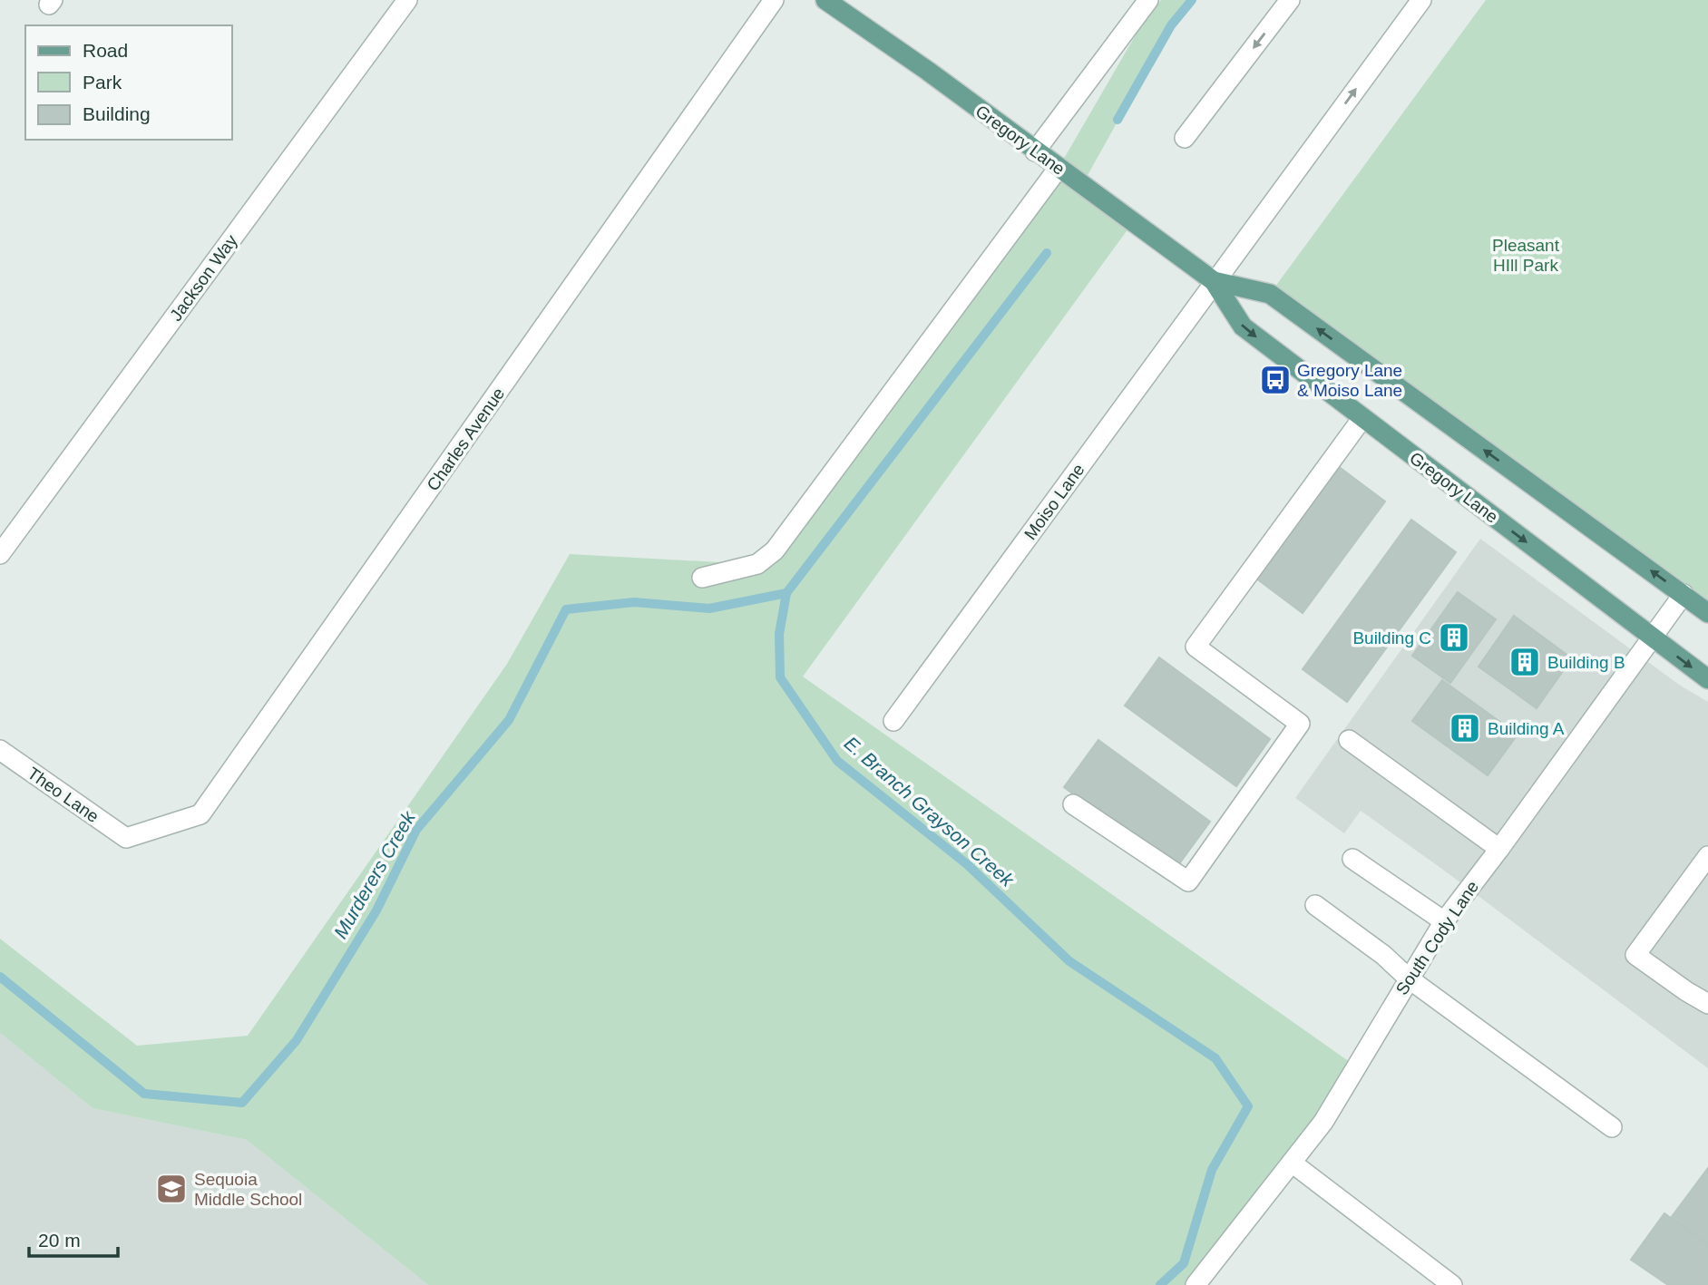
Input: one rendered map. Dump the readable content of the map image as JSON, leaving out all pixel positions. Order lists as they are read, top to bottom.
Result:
{
  "streets": {
    "main road": ["Gregory Lane"],
    "street": [
      "Jackson Way",
      "Charles Avenue",
      "Moiso Lane",
      "Theo Lane",
      "South Cody Lane"
    ]
  },
  "crossings": [
    ["Gregory Lane", "Moiso Lane"],
    ["Gregory Lane", "South Cody Lane"],
    ["Charles Avenue", "Theo Lane"]
  ],
  "water": ["E. Branch Grayson Creek", "Murderers Creek"],
  "parks": ["Pleasant HIll Park"],
  "places": {
    "bus stop": ["Gregory Lane & Moiso Lane"],
    "building": ["Building C", "Building B", "Building A"],
    "school or university": ["Sequoia Middle School"]
  },
  "legend": ["Road", "Park", "Building"],
  "scale_bar": "20 m"
}
